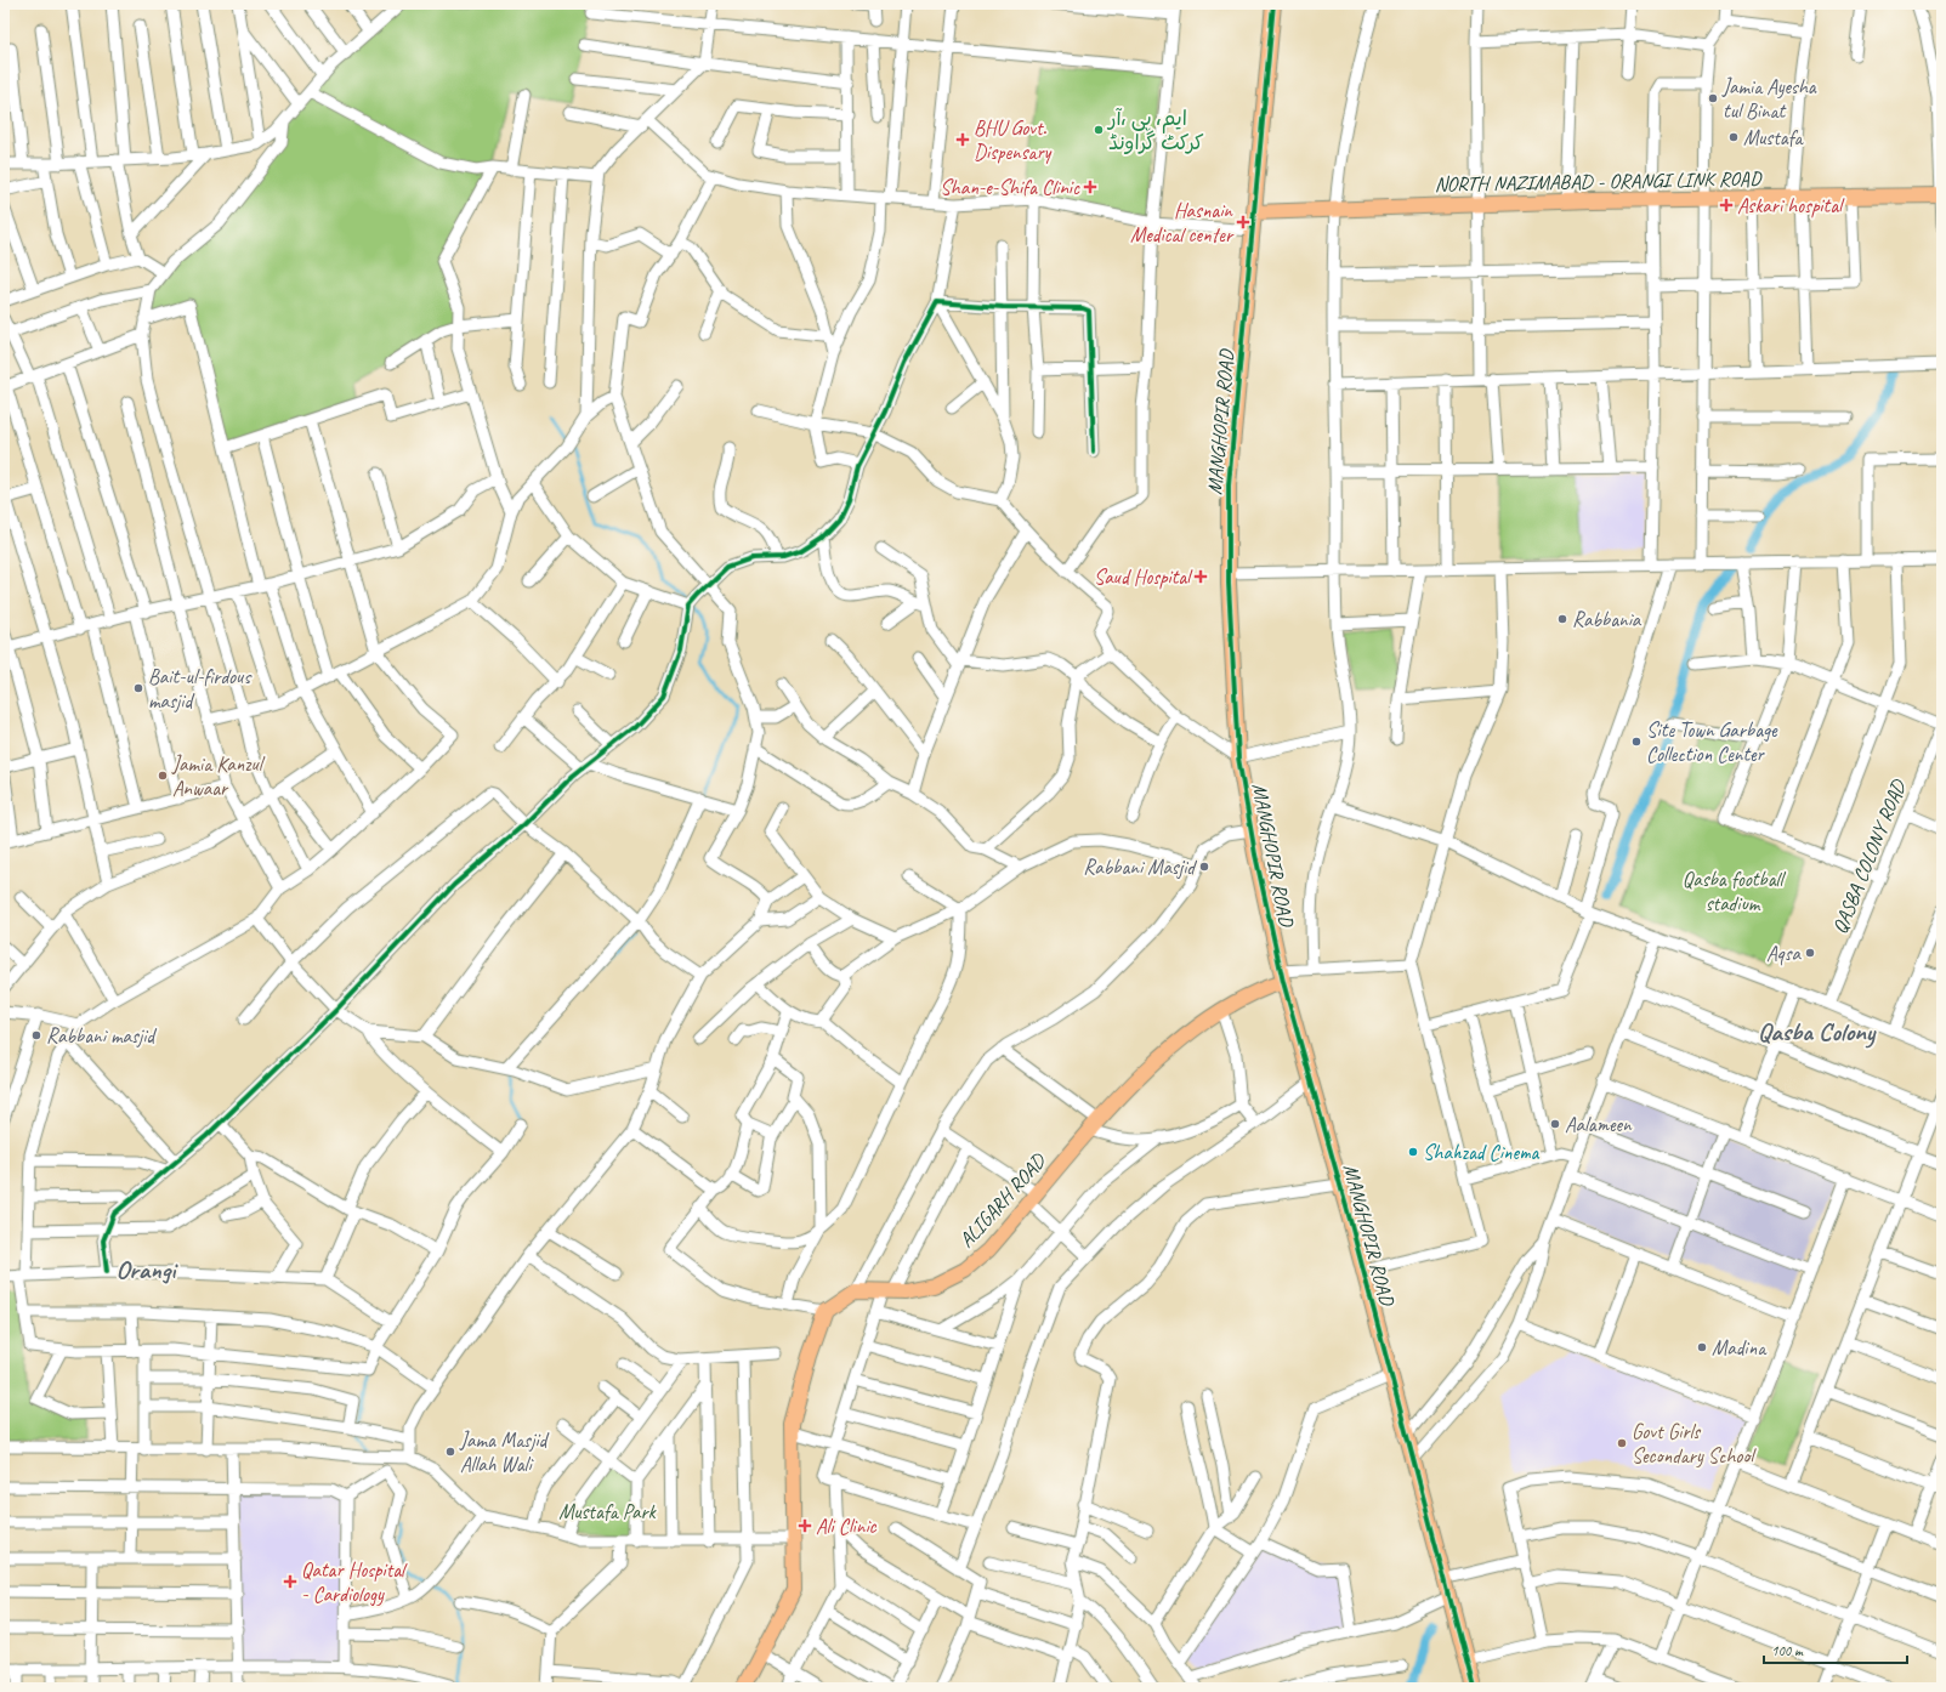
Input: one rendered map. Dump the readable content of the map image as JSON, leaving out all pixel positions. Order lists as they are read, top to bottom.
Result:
{
  "streets": {
    "main road": ["NORTH NAZIMABAD - ORANGI LINK ROAD", "MANGHOPIR ROAD", "ALIGARH ROAD"],
    "street": ["QASBA COLONY ROAD"]
  },
  "crossings": [
    ["NORTH NAZIMABAD - ORANGI LINK ROAD", "MANGHOPIR ROAD"],
    ["MANGHOPIR ROAD", "ALIGARH ROAD"]
  ],
  "districts": ["Qasba Colony", "Orangi"],
  "parks": ["Qasba football stadium", "Mustafa Park"],
  "places": {
    "other": [
      "Jamia Ayesha tul Binat",
      "ایم، پی ،آر کرکٹ گراونڈ",
      "Mustafa",
      "Rabbania",
      "Bait-ul-firdous masjid",
      "Site Town Garbage Collection Center",
      "Jamia Kanzul Anwaar",
      "Rabbani Masjid",
      "Aqsa",
      "Rabbani masjid",
      "Aalameen",
      "Shahzad Cinema",
      "Madina",
      "Govt Girls Secondary School",
      "Jama Masjid Allah Wali"
    ],
    "health": [
      "BHU Govt. Dispensary",
      "Shan-e-Shifa Clinic",
      "Askari hospital",
      "Hasnain Medical center",
      "Saud Hospital",
      "Ali Clinic",
      "Qatar Hospital - Cardiology"
    ]
  },
  "scale_bar": "100 m"
}
